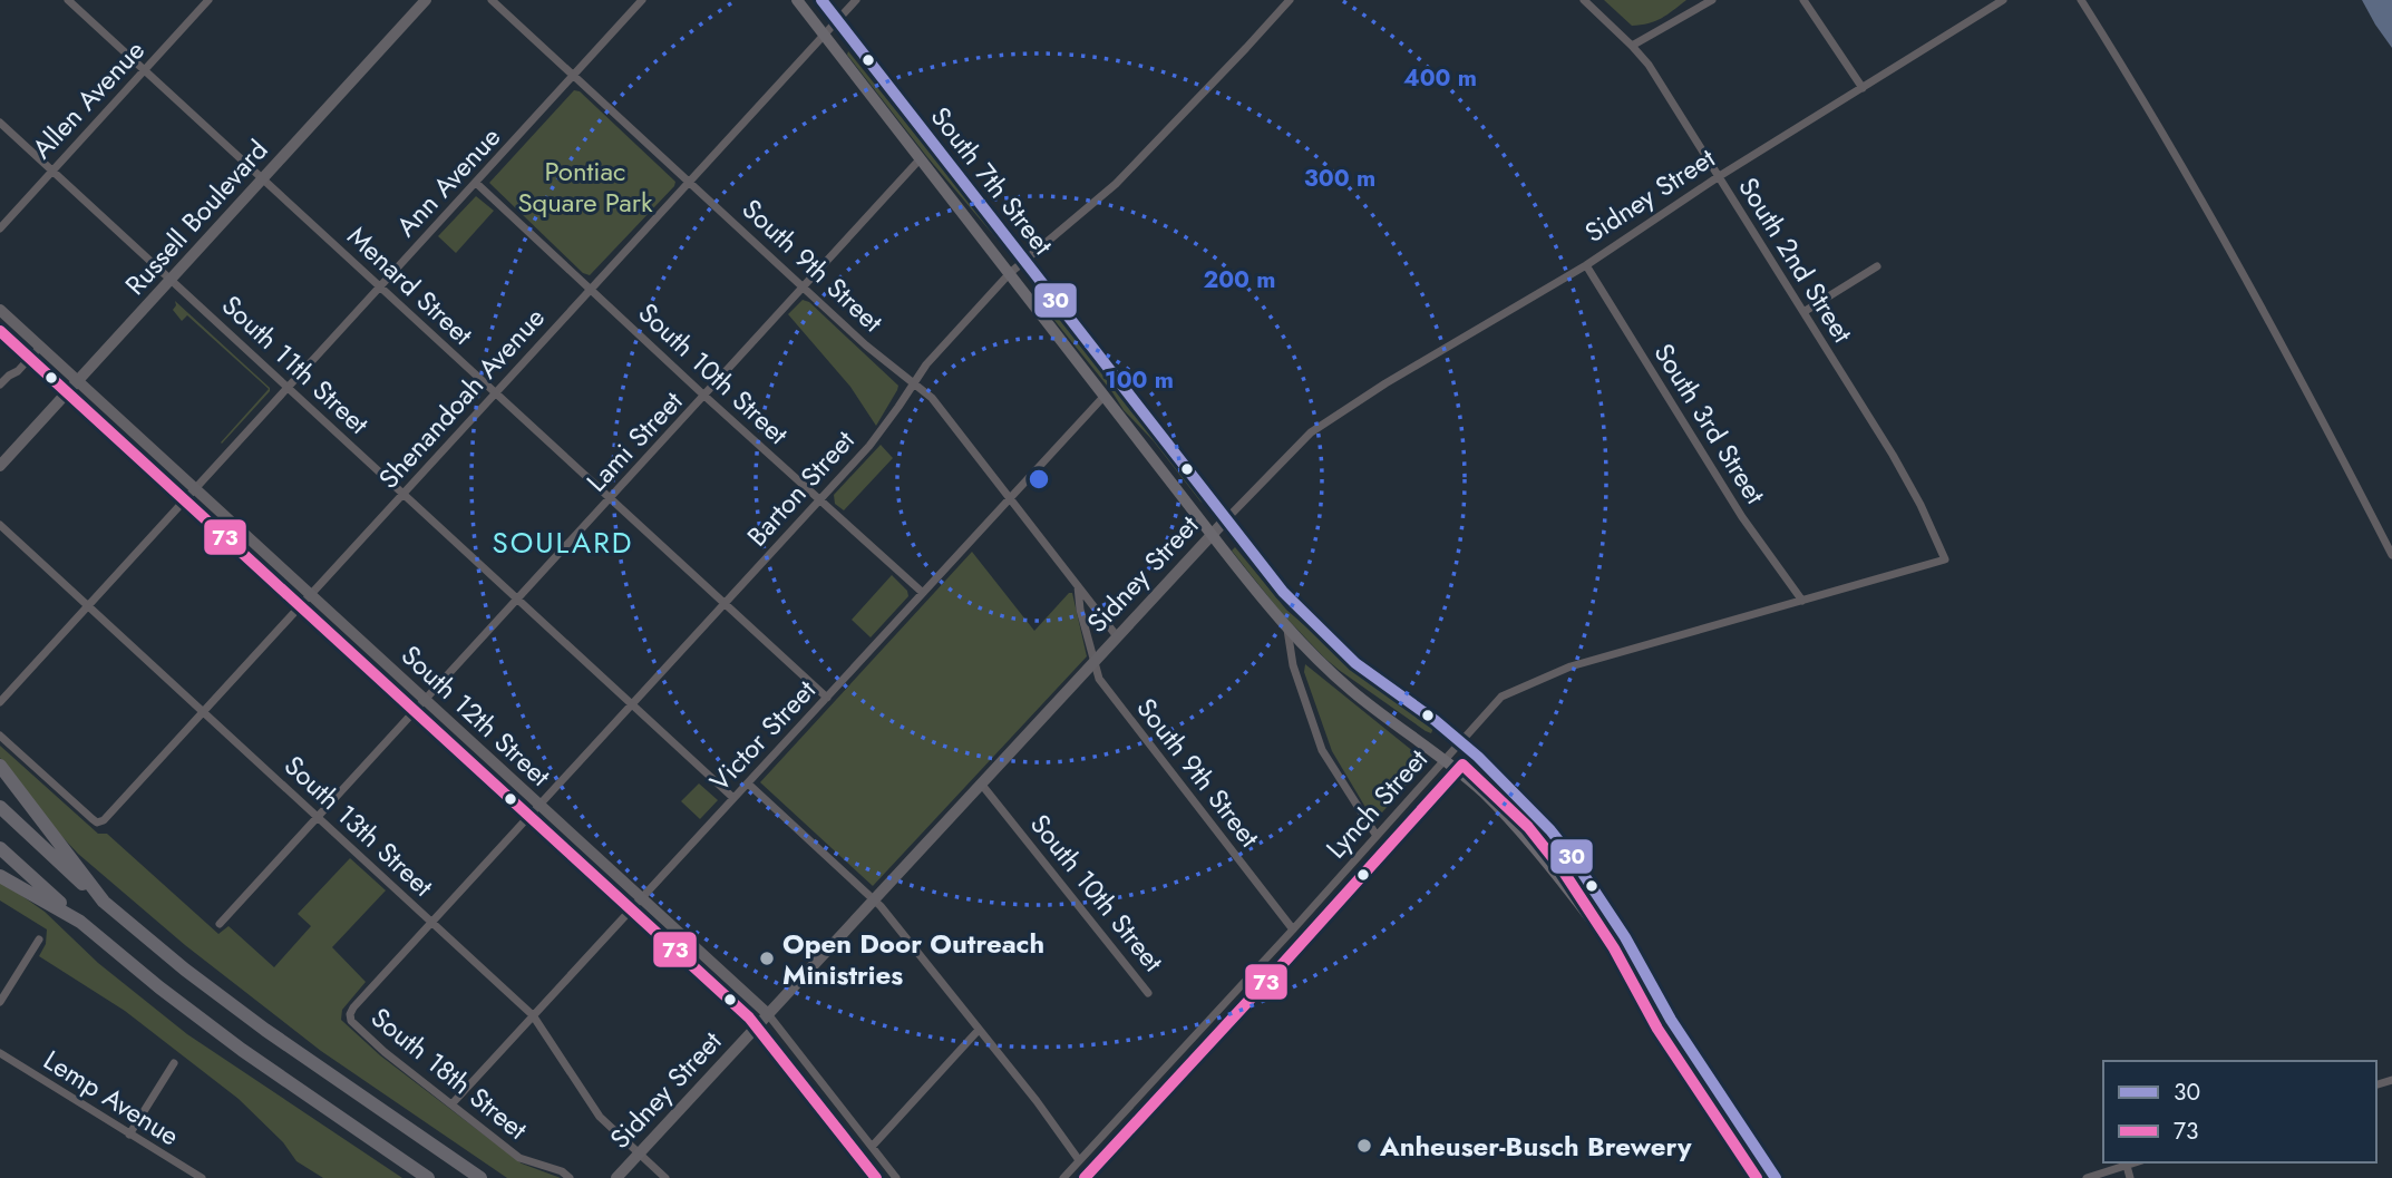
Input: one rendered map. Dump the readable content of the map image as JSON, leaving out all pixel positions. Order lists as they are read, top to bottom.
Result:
{
  "streets": {
    "main road": ["South 7th Street"],
    "street": [
      "Allen Avenue",
      "Ann Avenue",
      "Sidney Street",
      "Russell Boulevard",
      "South 2nd Street",
      "South 9th Street",
      "Menard Street",
      "South 11th Street",
      "South 10th Street",
      "Shenandoah Avenue",
      "South 3rd Street",
      "Lami Street",
      "Barton Street",
      "South 12th Street",
      "Victor Street",
      "Lynch Street",
      "South 13th Street",
      "South 18th Street",
      "Lemp Avenue"
    ]
  },
  "crossings": [
    ["Allen Avenue", "Menard Street"],
    ["Allen Avenue", "South 11th Street"],
    ["South 7th Street", "Sidney Street"],
    ["South 7th Street", "Shenandoah Avenue"],
    ["South 7th Street", "Lami Street"],
    ["South 7th Street", "Barton Street"],
    ["South 7th Street", "Victor Street"],
    ["South 7th Street", "Lynch Street"],
    ["Ann Avenue", "South 9th Street"],
    ["Ann Avenue", "Menard Street"],
    ["Ann Avenue", "South 11th Street"],
    ["Ann Avenue", "South 10th Street"],
    ["Ann Avenue", "South 12th Street"],
    ["Ann Avenue", "South 13th Street"],
    ["Sidney Street", "South 2nd Street"],
    ["Sidney Street", "South 9th Street"],
    ["Sidney Street", "South 10th Street"],
    ["Sidney Street", "South 3rd Street"],
    ["Sidney Street", "South 12th Street"],
    ["Sidney Street", "South 13th Street"],
    ["Russell Boulevard", "Menard Street"],
    ["Russell Boulevard", "South 11th Street"],
    ["Russell Boulevard", "South 12th Street"],
    ["South 2nd Street", "Lynch Street"],
    ["South 9th Street", "Shenandoah Avenue"],
    ["South 9th Street", "Lami Street"],
    ["South 9th Street", "Barton Street"],
    ["South 9th Street", "Victor Street"],
    ["South 9th Street", "Lynch Street"],
    ["Menard Street", "Shenandoah Avenue"],
    ["Menard Street", "Lami Street"],
    ["Menard Street", "Barton Street"],
    ["Menard Street", "Victor Street"],
    ["South 11th Street", "Shenandoah Avenue"],
    ["South 11th Street", "Lami Street"],
    ["South 11th Street", "Barton Street"],
    ["South 11th Street", "Victor Street"],
    ["South 10th Street", "Shenandoah Avenue"],
    ["South 10th Street", "Lami Street"],
    ["South 10th Street", "Barton Street"],
    ["South 10th Street", "Victor Street"],
    ["Shenandoah Avenue", "South 12th Street"],
    ["Shenandoah Avenue", "South 13th Street"],
    ["South 3rd Street", "Lynch Street"],
    ["Lami Street", "South 12th Street"],
    ["Lami Street", "South 13th Street"],
    ["Barton Street", "South 12th Street"],
    ["Barton Street", "South 13th Street"],
    ["Barton Street", "South 18th Street"],
    ["South 12th Street", "Victor Street"],
    ["Victor Street", "South 13th Street"],
    ["Victor Street", "South 18th Street"]
  ],
  "districts": ["SOULARD"],
  "parks": ["Pontiac Square Park"],
  "places": ["Open Door Outreach Ministries", "Anheuser-Busch Brewery"],
  "lines": ["transit line 30", "transit line 73"],
  "legend": ["30", "73"],
  "rings": [
    "400 m",
    "300 m",
    "200 m",
    "100 m"
  ]
}
